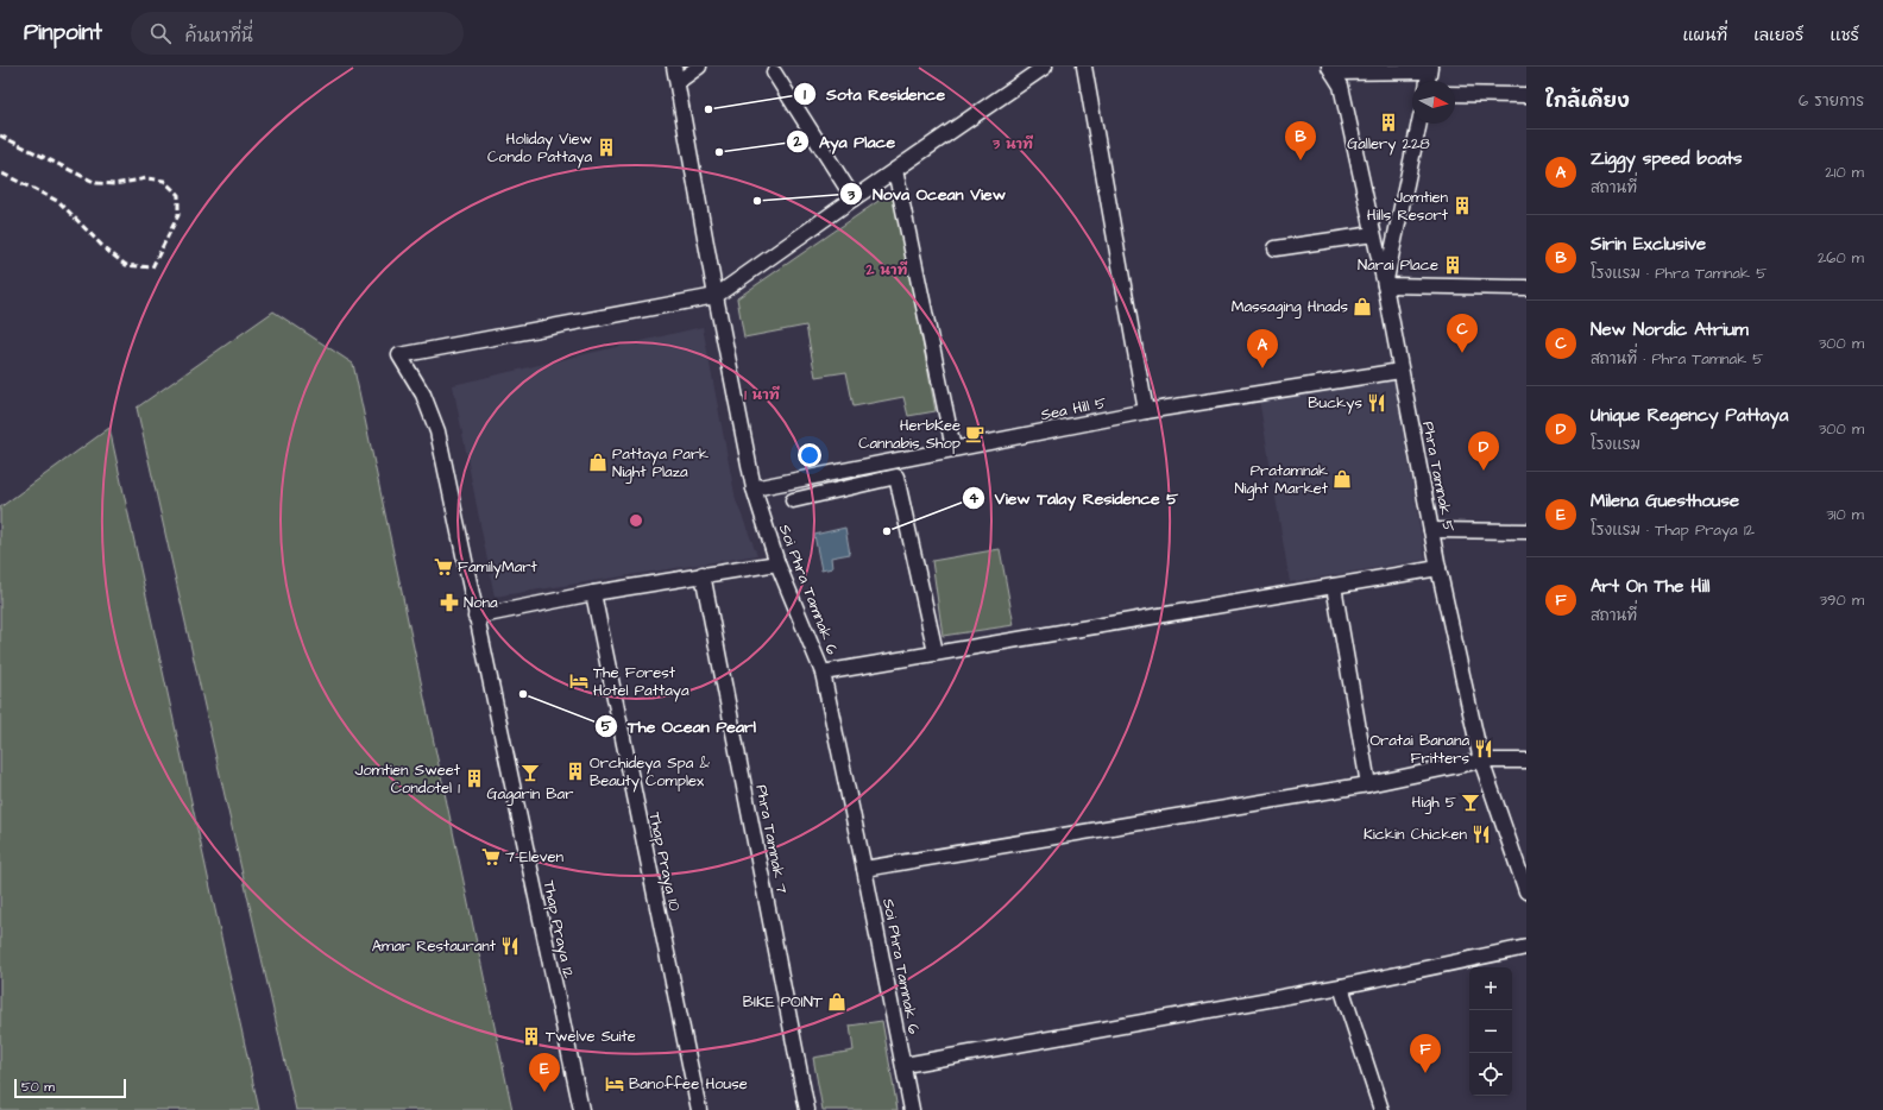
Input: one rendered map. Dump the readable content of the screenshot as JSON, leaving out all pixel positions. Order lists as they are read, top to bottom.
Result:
{
  "streets": {
    "street": [
      "Sea Hill 5",
      "Phra Tamnak 5",
      "Soi Phra Tamnak 6",
      "Phra Tamnak 7",
      "Thap Praya 10",
      "Thap Praya 12"
    ]
  },
  "crossings": [
    ["Sea Hill 5", "Phra Tamnak 5"],
    ["Sea Hill 5", "Soi Phra Tamnak 6"],
    ["Soi Phra Tamnak 6", "Thap Praya 12"]
  ],
  "places": {
    "other": [
      "Sota Residence",
      "Aya Place",
      "Nova Ocean View",
      "View Talay Residence 5",
      "The Ocean Pearl"
    ],
    "building": [
      "Gallery 228",
      "Holiday View Condo Pattaya",
      "Jomtien Hills Resort",
      "Narai Place",
      "Orchideya Spa & Beauty Complex",
      "Jomtien Sweet Condotel 1",
      "Twelve Suite"
    ],
    "shop": [
      "Massaging Hnads",
      "Pattaya Park Night Plaza",
      "Pratamnak Night Market",
      "BIKE POINT"
    ],
    "restaurant": [
      "Buckys",
      "Oratai Banana Fritters",
      "Kickin Chicken",
      "Amar Restaurant"
    ],
    "cafe": ["HerbKee Cannabis Shop"],
    "supermarket": ["FamilyMart", "7-Eleven"],
    "pharmacy": ["Nona"],
    "hotel": ["The Forest Hotel Pattaya", "Banoffee House"],
    "bar": ["Gagarin Bar", "High 5"]
  },
  "scale_bar": "50 m",
  "north": "right",
  "page": {
    "header": "Pinpoint",
    "search": "ค้นหาที่นี่",
    "nav": ["แผนที่", "เลเยอร์", "แชร์"],
    "heading": ["ใกล้เคียง", "6 รายการ"],
    "pins": [
      "B",
      "C",
      "A",
      "D",
      "F",
      "E"
    ],
    "list": [
      {
        "mark": "A",
        "name": "Ziggy speed boats",
        "note": "สถานที่",
        "value": "210 m"
      },
      {
        "mark": "B",
        "name": "Sirin Exclusive",
        "note": "โรงแรม · Phra Tamnak 5",
        "value": "260 m"
      },
      {
        "mark": "C",
        "name": "New Nordic Atrium",
        "note": "สถานที่ · Phra Tamnak 5",
        "value": "300 m"
      },
      {
        "mark": "D",
        "name": "Unique Regency Pattaya",
        "note": "โรงแรม",
        "value": "300 m"
      },
      {
        "mark": "E",
        "name": "Milena Guesthouse",
        "note": "โรงแรม · Thap Praya 12",
        "value": "310 m"
      },
      {
        "mark": "F",
        "name": "Art On The Hill",
        "note": "สถานที่",
        "value": "390 m"
      }
    ],
    "map_buttons": ["+", "−"],
    "scale": "50 m"
  },
  "rings": ["3 นาที", "2 นาที", "1 นาที"]
}
